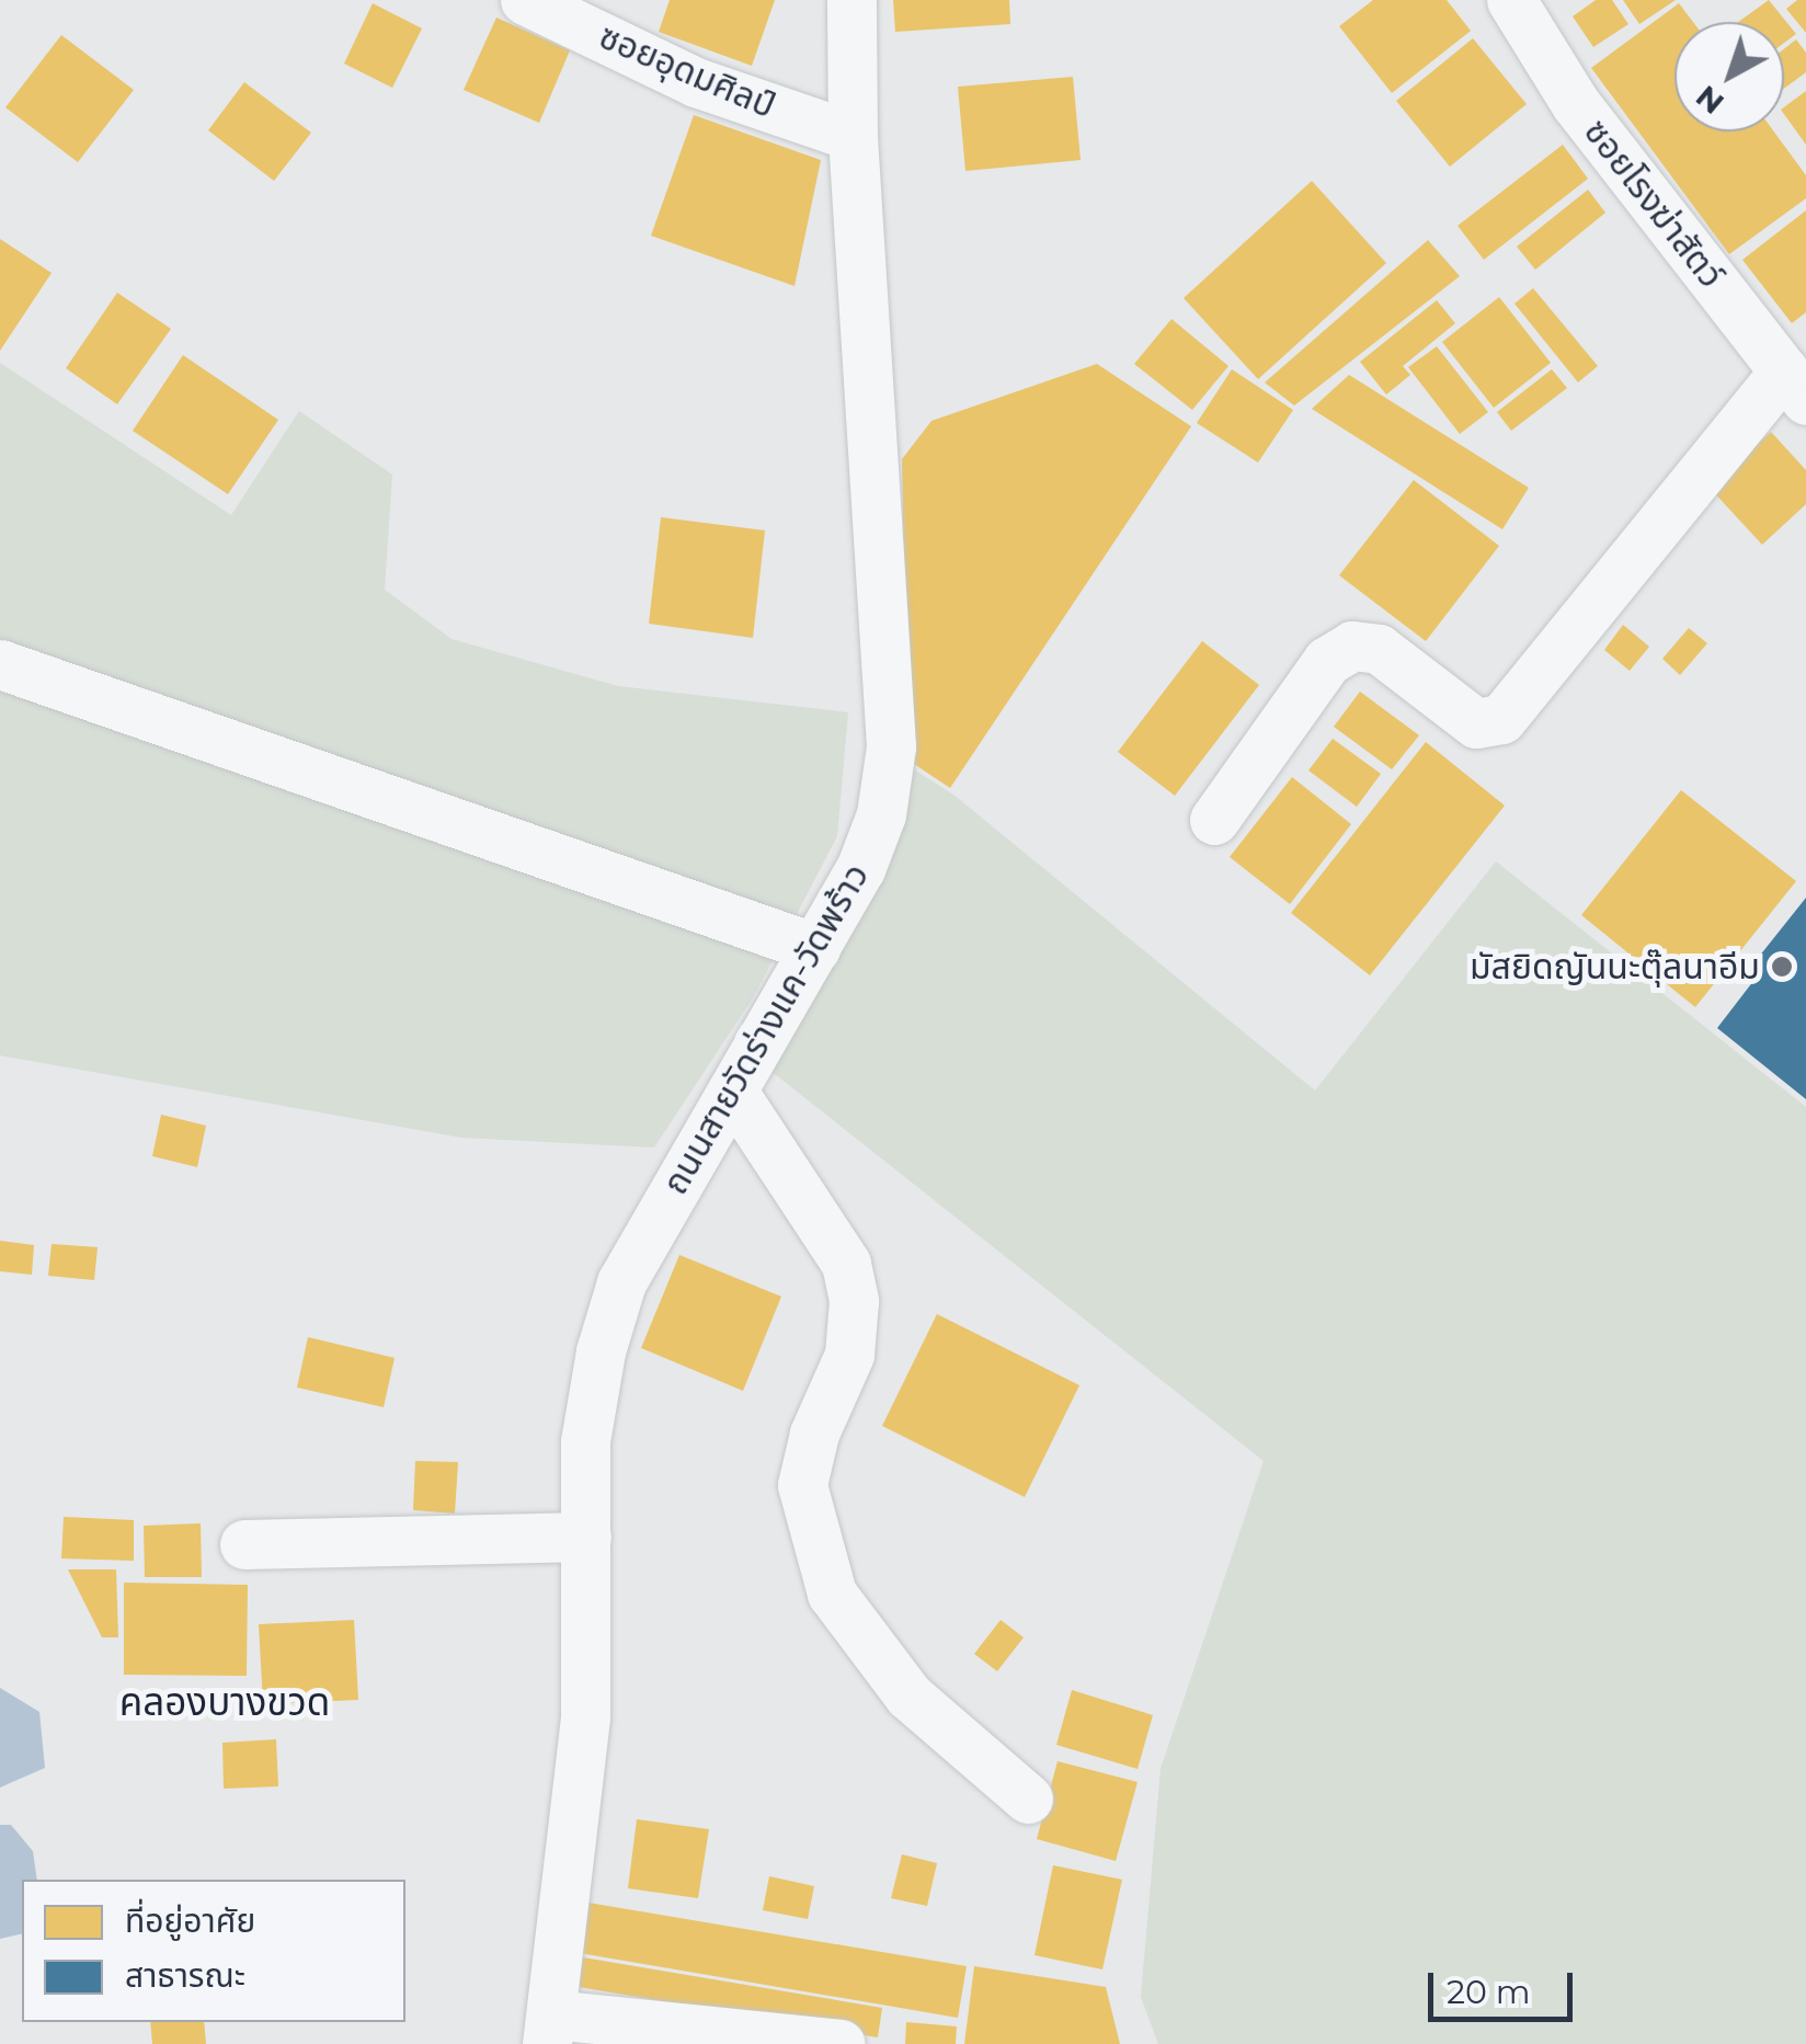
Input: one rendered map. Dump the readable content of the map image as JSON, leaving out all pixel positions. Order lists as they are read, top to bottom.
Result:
{
  "streets": {
    "street": ["ซอยอุดมศิลป์", "ซอยโรงฆ่าสัตว์", "ถนนสายวัดร่างแค-วัดพร้าว"]
  },
  "crossings": [
    ["ซอยอุดมศิลป์", "ถนนสายวัดร่างแค-วัดพร้าว"]
  ],
  "districts": ["คลองบางขวด"],
  "places": ["มัสยิดญันนะตุ๊ลนาอีม"],
  "legend": ["ที่อยู่อาศัย", "สาธารณะ"],
  "scale_bar": "20 m",
  "north": "bottom left"
}
